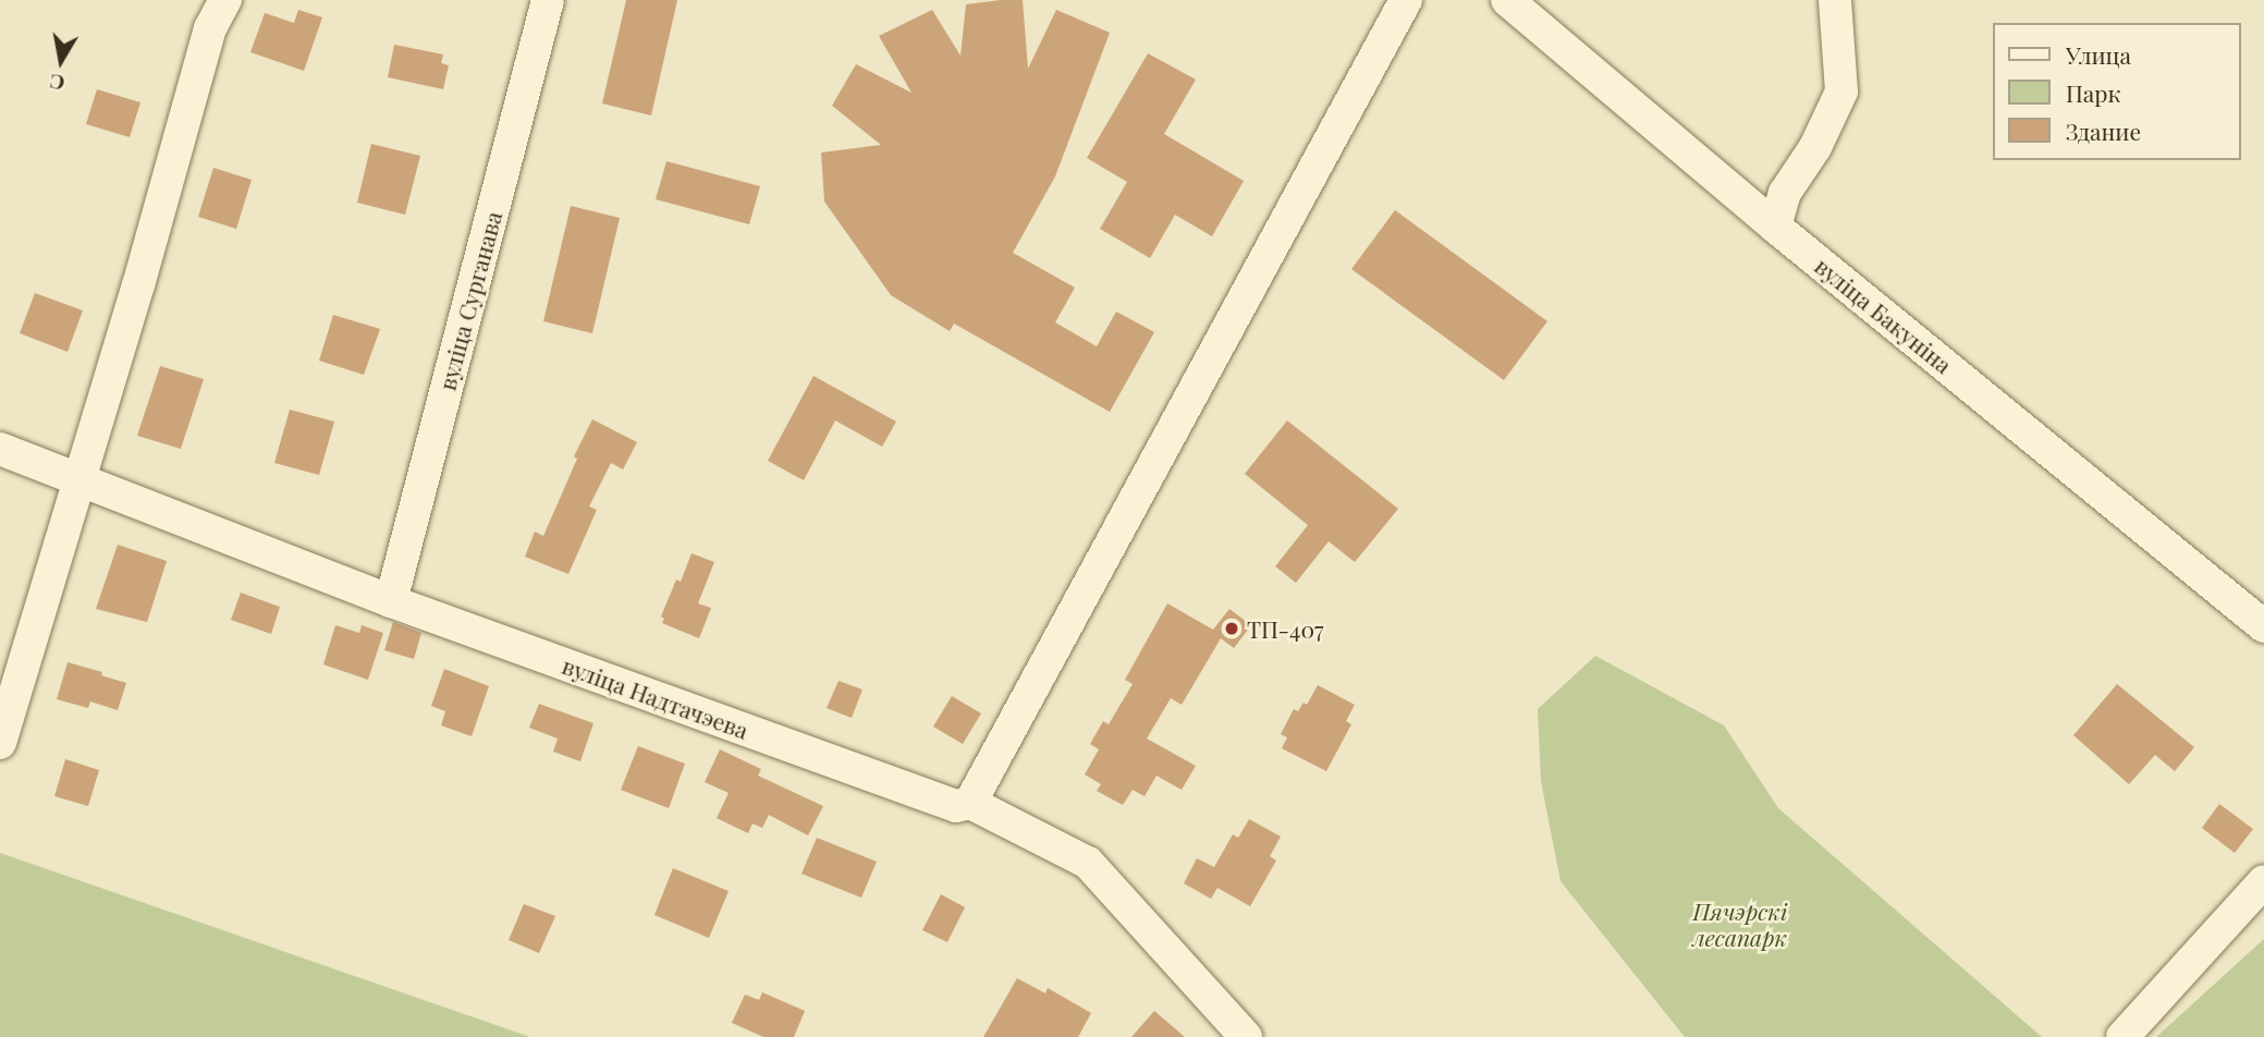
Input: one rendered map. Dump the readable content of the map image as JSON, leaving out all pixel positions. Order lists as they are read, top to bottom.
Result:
{
  "streets": {
    "street": ["вуліца Сурганава", "вуліца Бакуніна", "вуліца Надтачэева"]
  },
  "crossings": [
    ["вуліца Сурганава", "вуліца Надтачэева"]
  ],
  "parks": ["Пячэрскі лесапарк"],
  "places": ["ТП-407"],
  "legend": ["Улица", "Парк", "Здание"],
  "north": "bottom"
}
